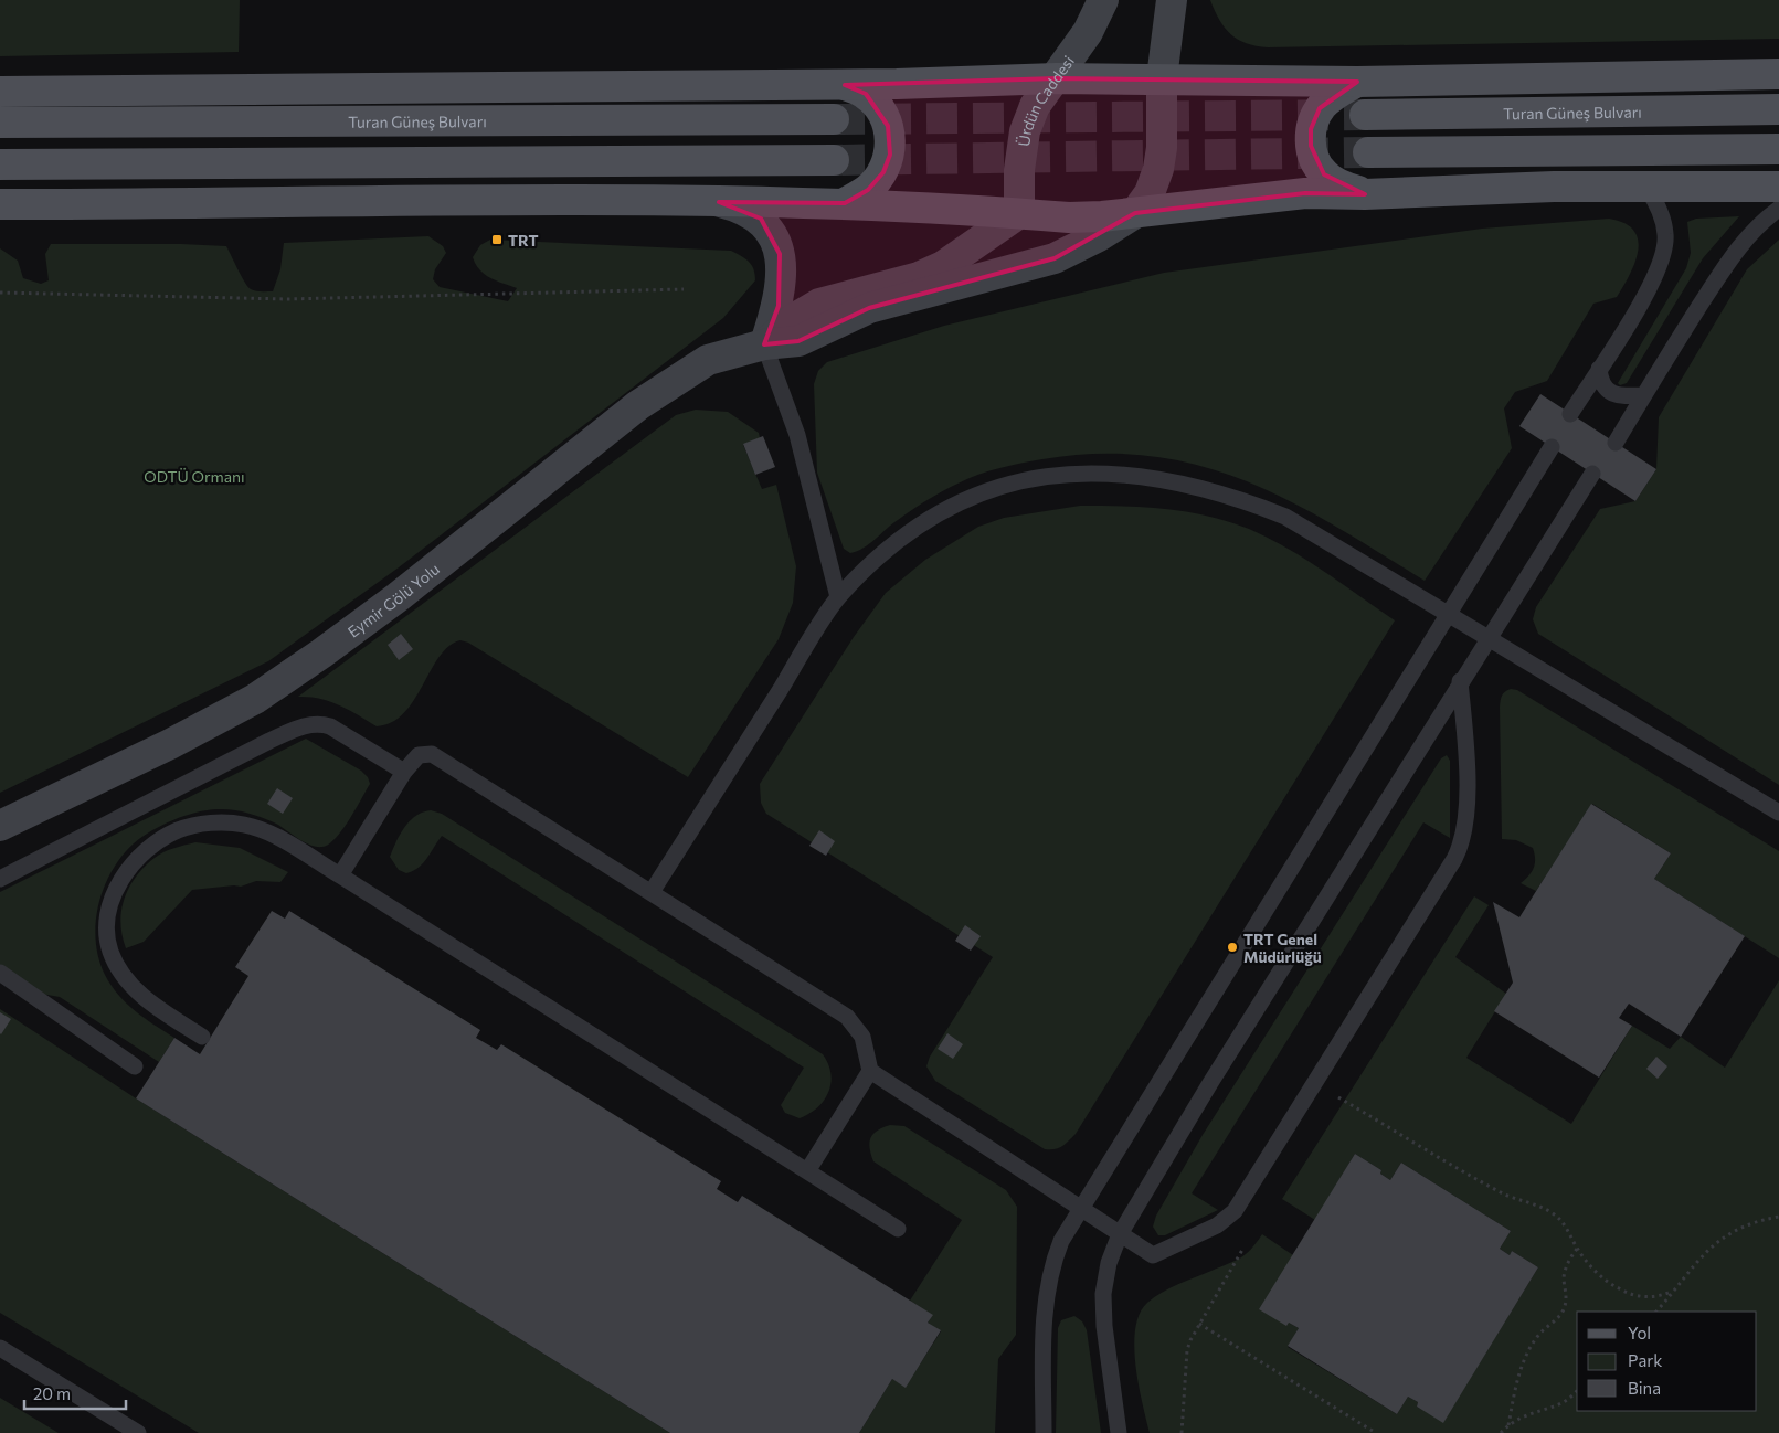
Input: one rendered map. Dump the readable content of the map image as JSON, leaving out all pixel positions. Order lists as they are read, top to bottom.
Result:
{
  "streets": {
    "main road": ["Turan Güneş Bulvarı"],
    "street": ["Ürdün Caddesi", "Eymir Gölü Yolu"]
  },
  "crossings": [
    ["Ürdün Caddesi", "Eymir Gölü Yolu"]
  ],
  "parks": ["ODTÜ Ormanı"],
  "places": {
    "transit": ["TRT"],
    "other": ["TRT Genel Müdürlüğü"]
  },
  "legend": ["Yol", "Park", "Bina"],
  "scale_bar": "20 m"
}
